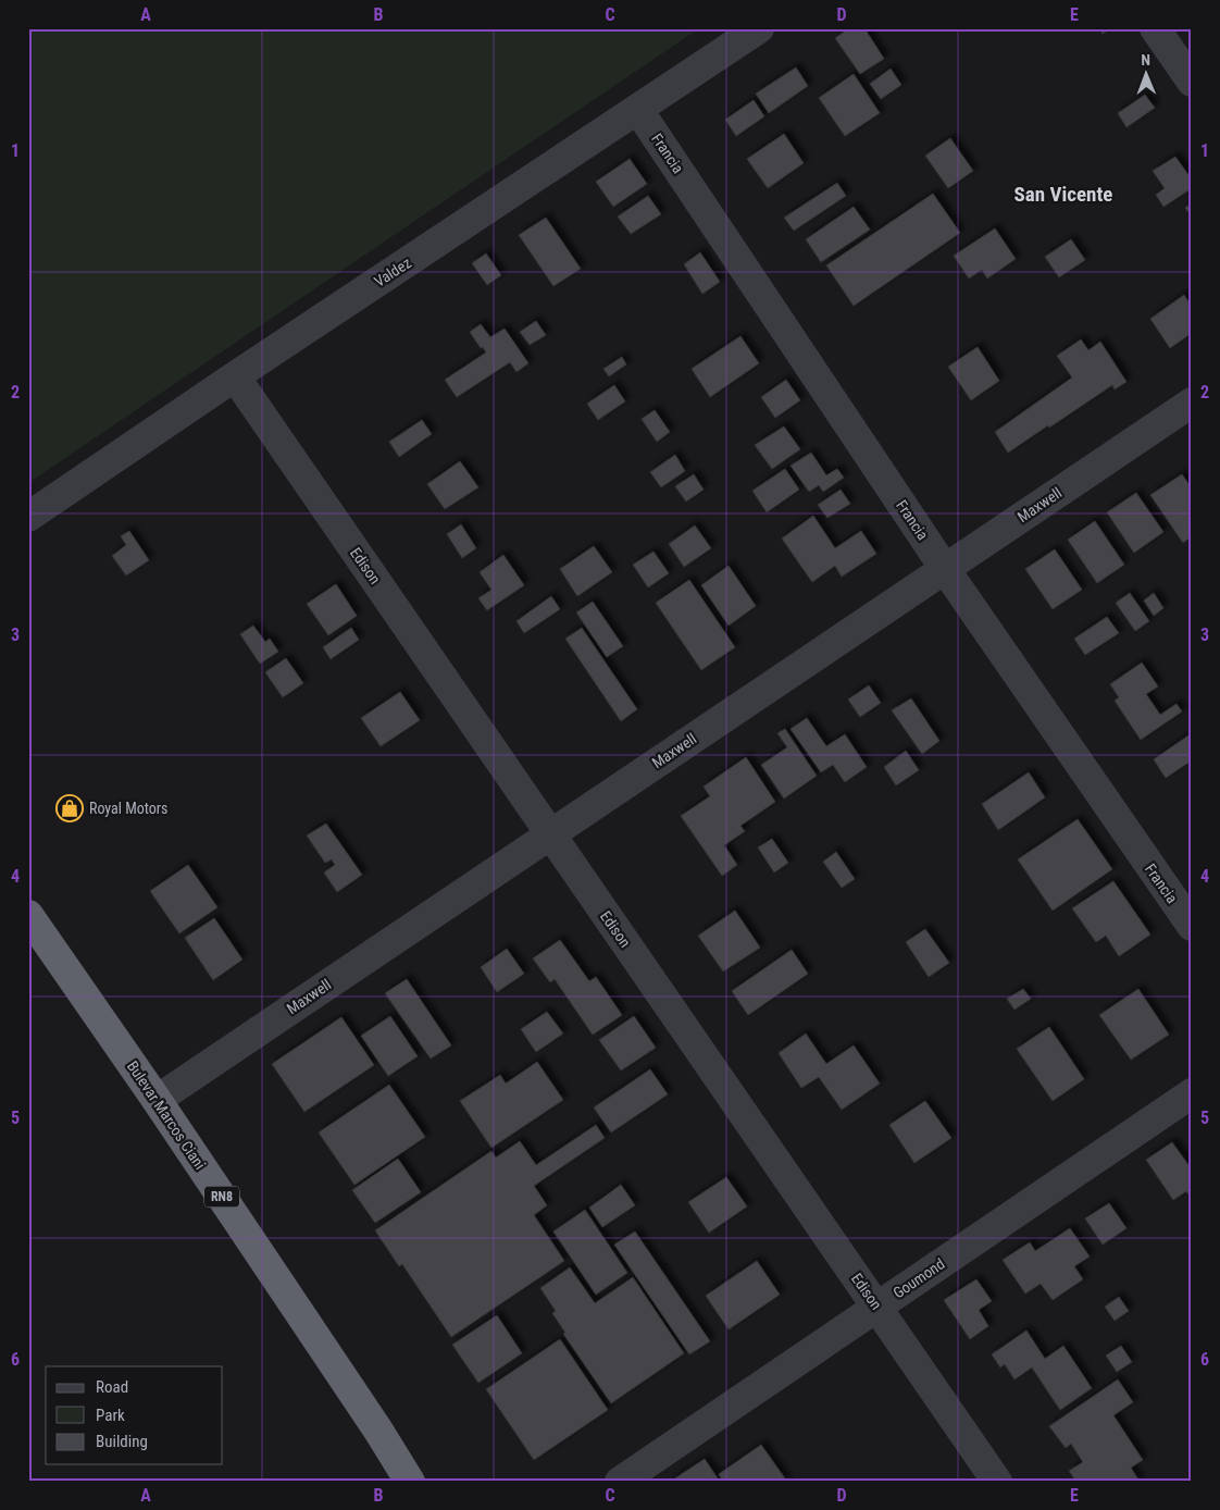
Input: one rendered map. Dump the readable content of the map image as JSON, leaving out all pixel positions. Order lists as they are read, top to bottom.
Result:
{
  "streets": {
    "highway": ["Bulevar Marcos Ciani", "RN8"],
    "street": [
      "Francia",
      "Valdez",
      "Maxwell",
      "Edison",
      "Goumond"
    ]
  },
  "crossings": [
    ["Francia", "Valdez"],
    ["Francia", "Maxwell"],
    ["Valdez", "Edison"],
    ["Maxwell", "Edison"],
    ["Maxwell", "Bulevar Marcos Ciani"],
    ["Edison", "Goumond"]
  ],
  "districts": ["San Vicente"],
  "places": {
    "shop": ["Royal Motors"]
  },
  "legend": ["Road", "Park", "Building"],
  "north": "top",
  "grid": {
    "columns": [
      "A",
      "B",
      "C",
      "D",
      "E"
    ],
    "rows": [
      "1",
      "2",
      "3",
      "4",
      "5",
      "6"
    ]
  }
}
